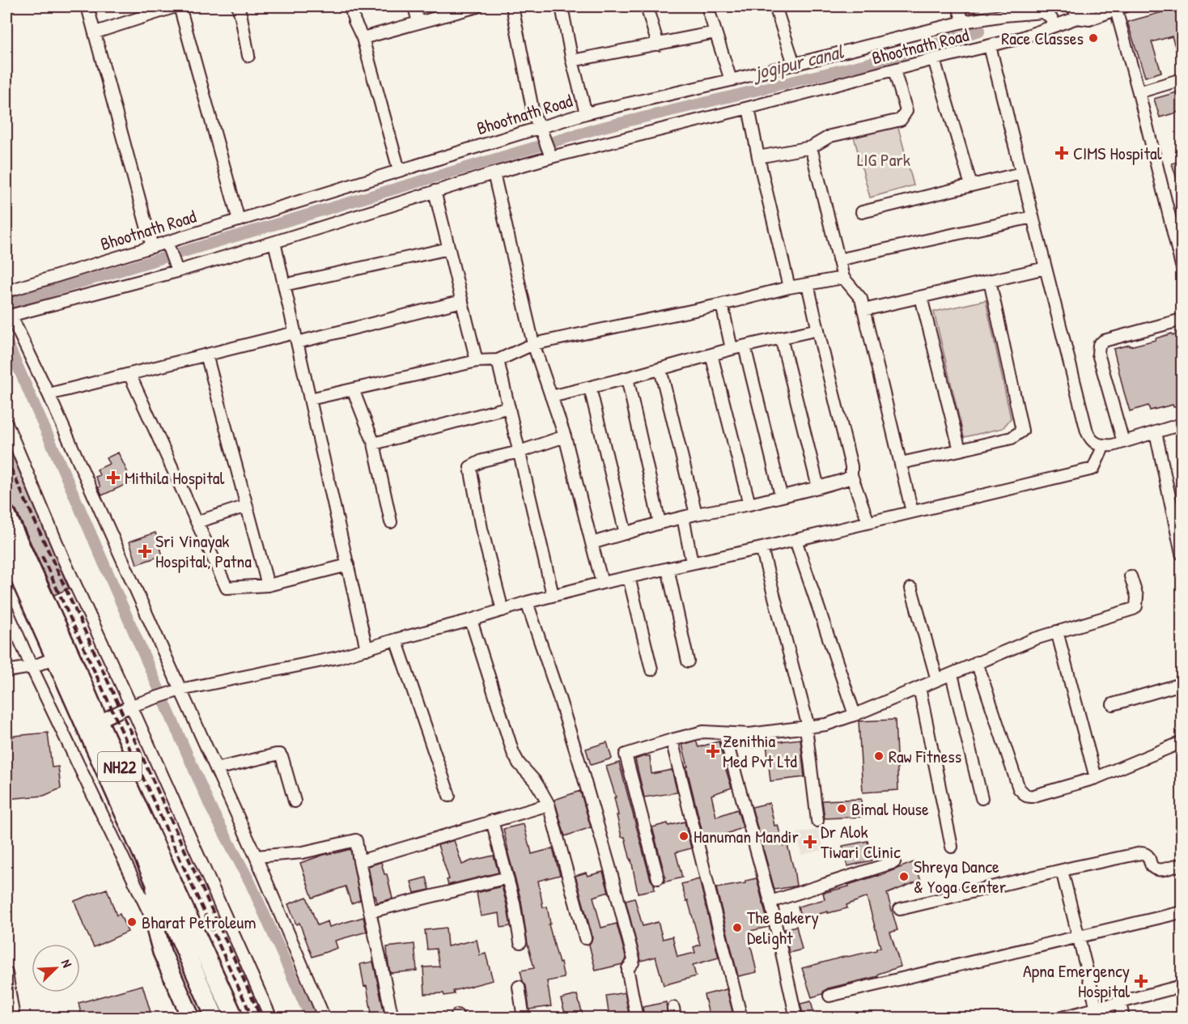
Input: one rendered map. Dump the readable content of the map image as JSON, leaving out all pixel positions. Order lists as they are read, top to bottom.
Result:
{
  "streets": {
    "highway": ["NH22"],
    "street": ["Bhootnath Road"]
  },
  "water": ["jogipur canal"],
  "parks": ["LIG Park"],
  "places": {
    "other": [
      "Race Classes",
      "Raw Fitness",
      "Bimal House",
      "Hanuman Mandir",
      "Shreya Dance & Yoga Center",
      "Bharat Petroleum",
      "The Bakery Delight"
    ],
    "health": [
      "CIMS Hospital",
      "Mithila Hospital",
      "Sri Vinayak Hospital, Patna",
      "Zenithia Med Pvt Ltd",
      "Dr Alok Tiwari Clinic",
      "Apna Emergency Hospital"
    ]
  },
  "north": "top right"
}
